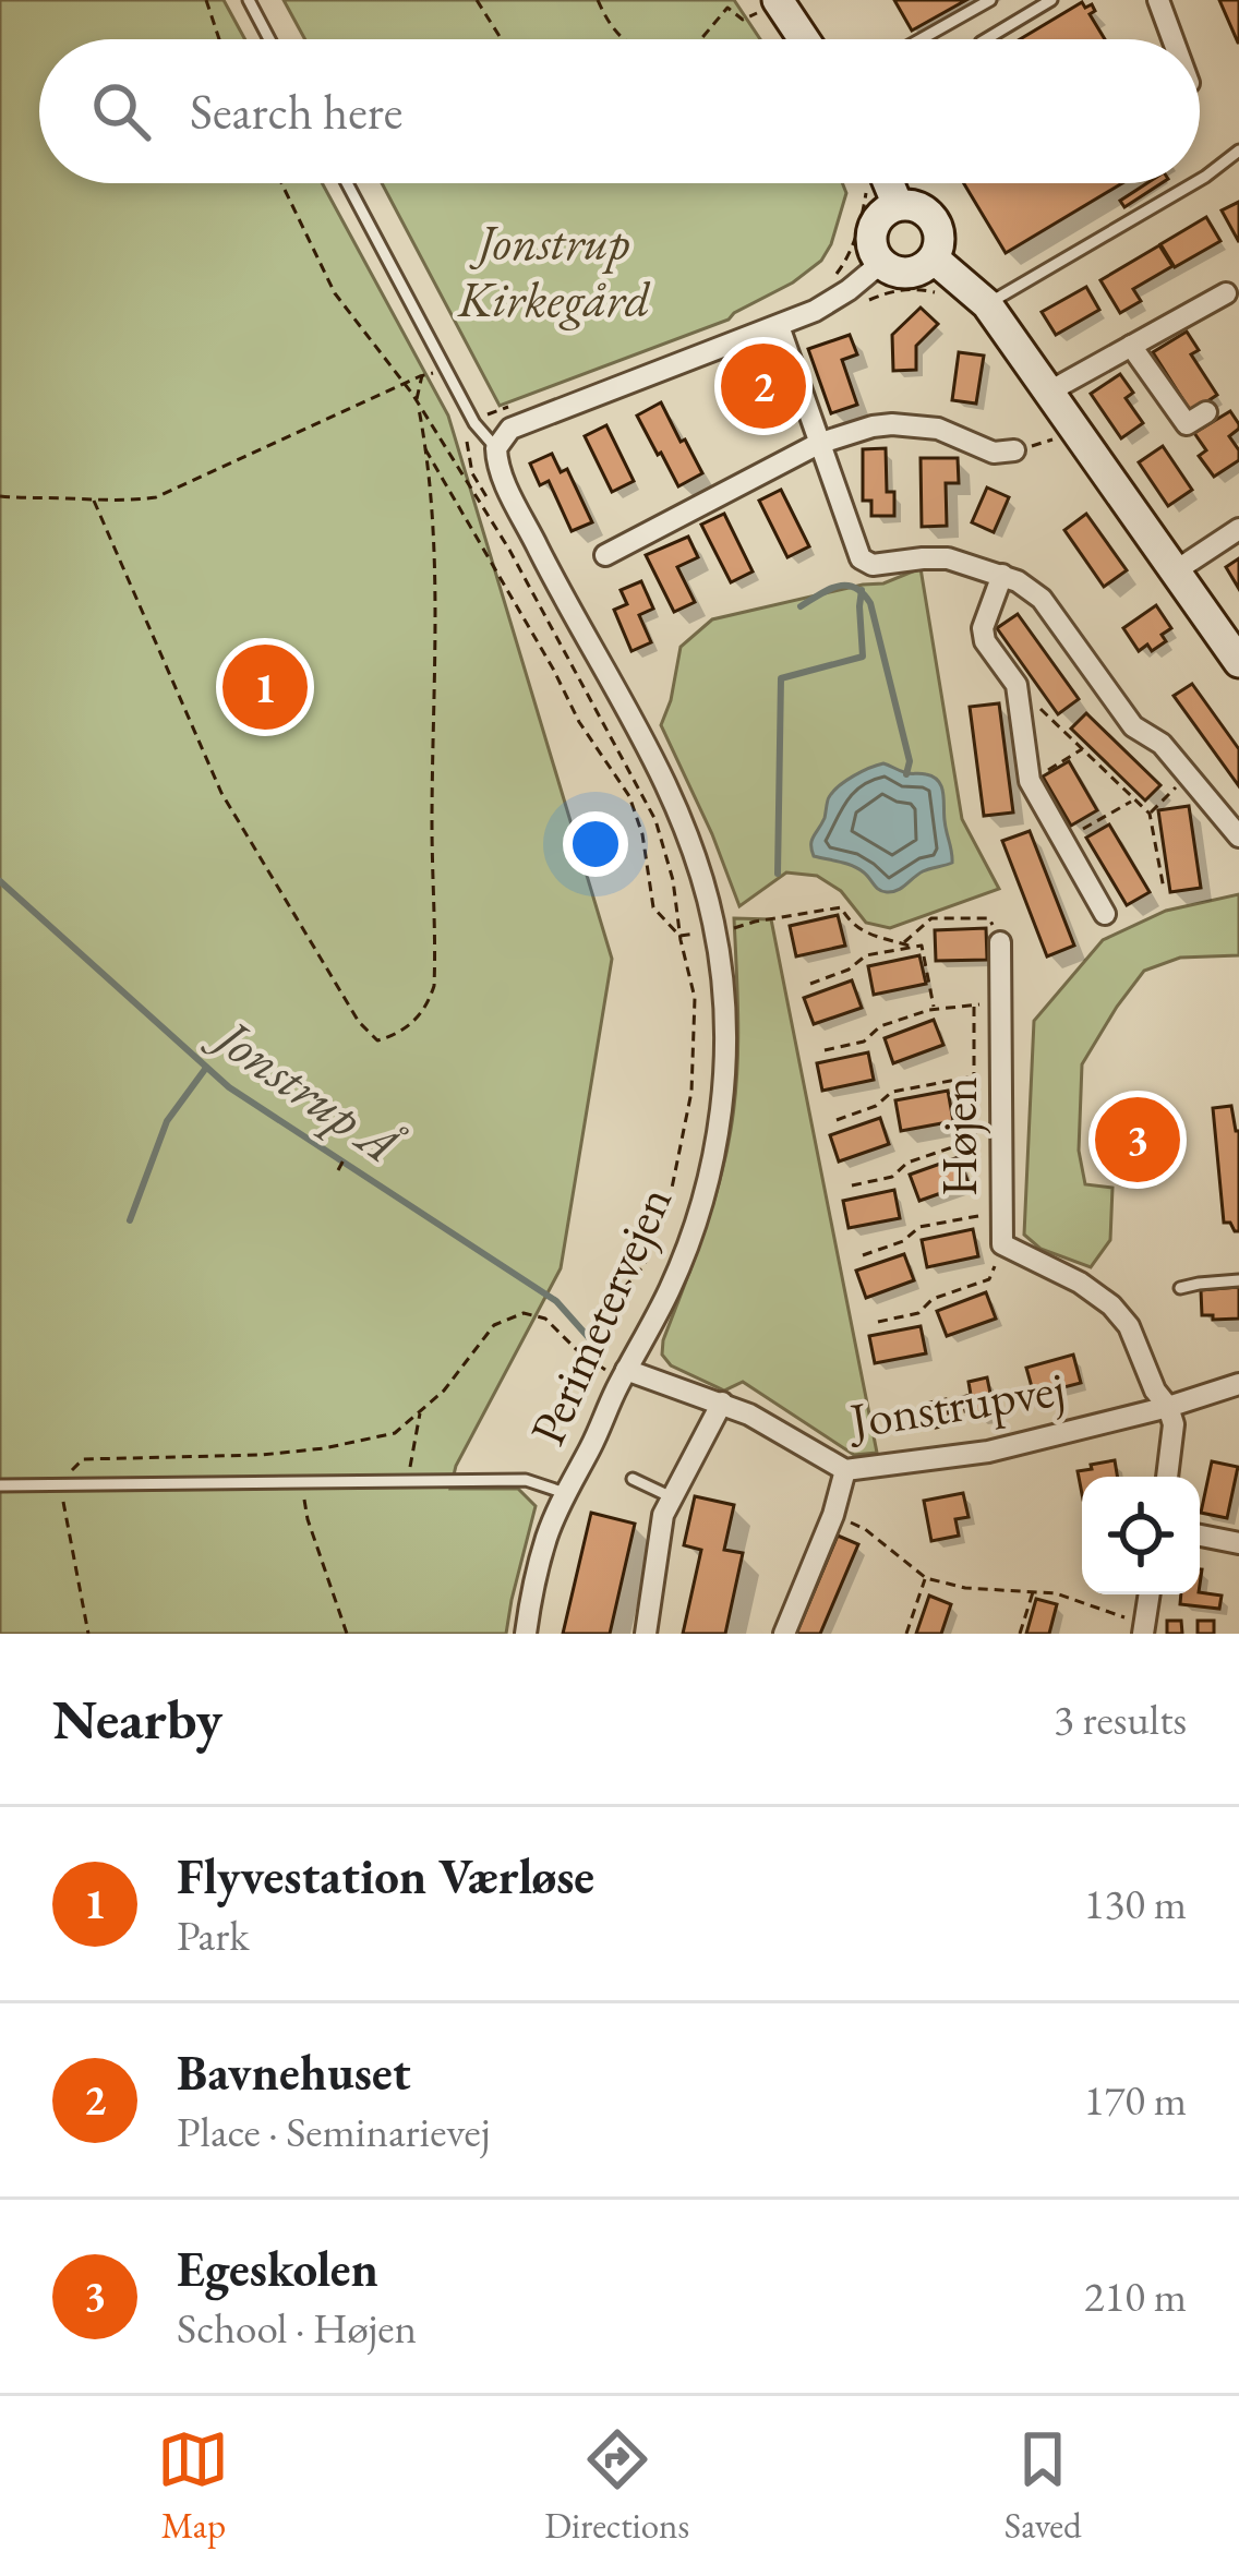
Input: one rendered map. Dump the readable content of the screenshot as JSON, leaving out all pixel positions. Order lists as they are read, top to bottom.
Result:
{
  "streets": {
    "street": ["Højen", "Perimetervejen", "Jonstrupvej"]
  },
  "crossings": [
    ["Højen", "Jonstrupvej"],
    ["Perimetervejen", "Jonstrupvej"]
  ],
  "water": ["Jonstrup Å"],
  "parks": ["Jonstrup Kirkegård"],
  "page": {
    "search": "Search here",
    "pins": ["2", "1", "3"],
    "heading": ["Nearby", "3 results"],
    "list": [
      {
        "mark": "1",
        "name": "Flyvestation Værløse",
        "note": "Park",
        "value": "130 m"
      },
      {
        "mark": "2",
        "name": "Bavnehuset",
        "note": "Place · Seminarievej",
        "value": "170 m"
      },
      {
        "mark": "3",
        "name": "Egeskolen",
        "note": "School · Højen",
        "value": "210 m"
      }
    ],
    "nav": ["Map", "Directions", "Saved"]
  }
}
